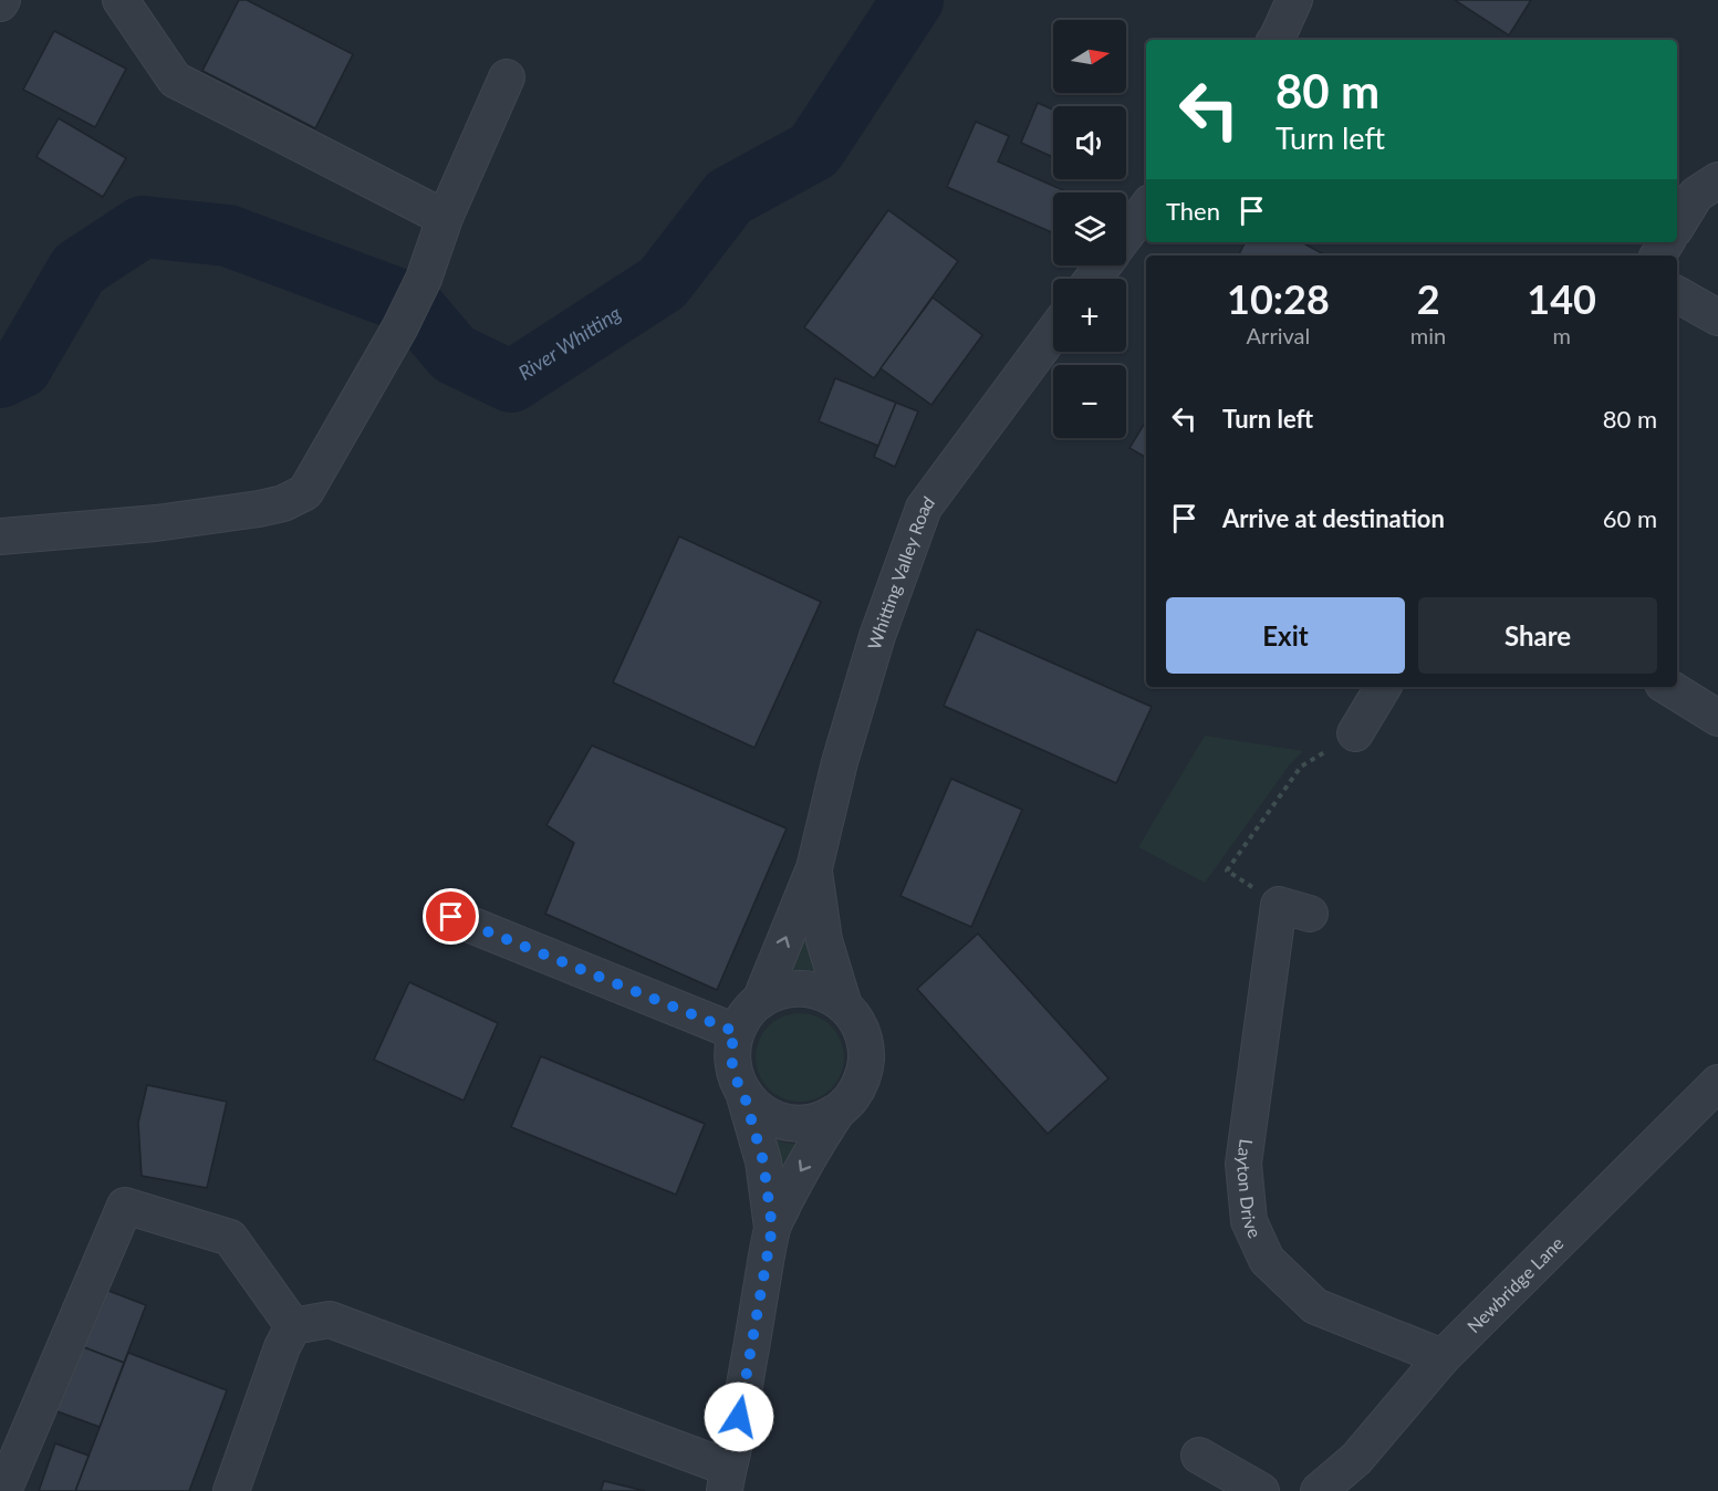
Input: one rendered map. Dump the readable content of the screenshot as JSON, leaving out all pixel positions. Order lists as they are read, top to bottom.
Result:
{
  "streets": {
    "street": ["Whitting Valley Road", "Layton Drive", "Newbridge Lane"]
  },
  "crossings": [
    ["Layton Drive", "Newbridge Lane"]
  ],
  "water": ["River Whitting"],
  "north": "right",
  "page": {
    "map_buttons": ["+", "−"],
    "turn": ["80 m", "Turn left"],
    "then": "Then",
    "eta": [
      "10:28",
      "Arrival",
      "2",
      "min",
      "140",
      "m"
    ],
    "list": [
      {
        "name": "Turn left",
        "value": "80 m"
      },
      {
        "name": "Arrive at destination",
        "value": "60 m"
      }
    ],
    "buttons": ["Exit", "Share"]
  }
}
